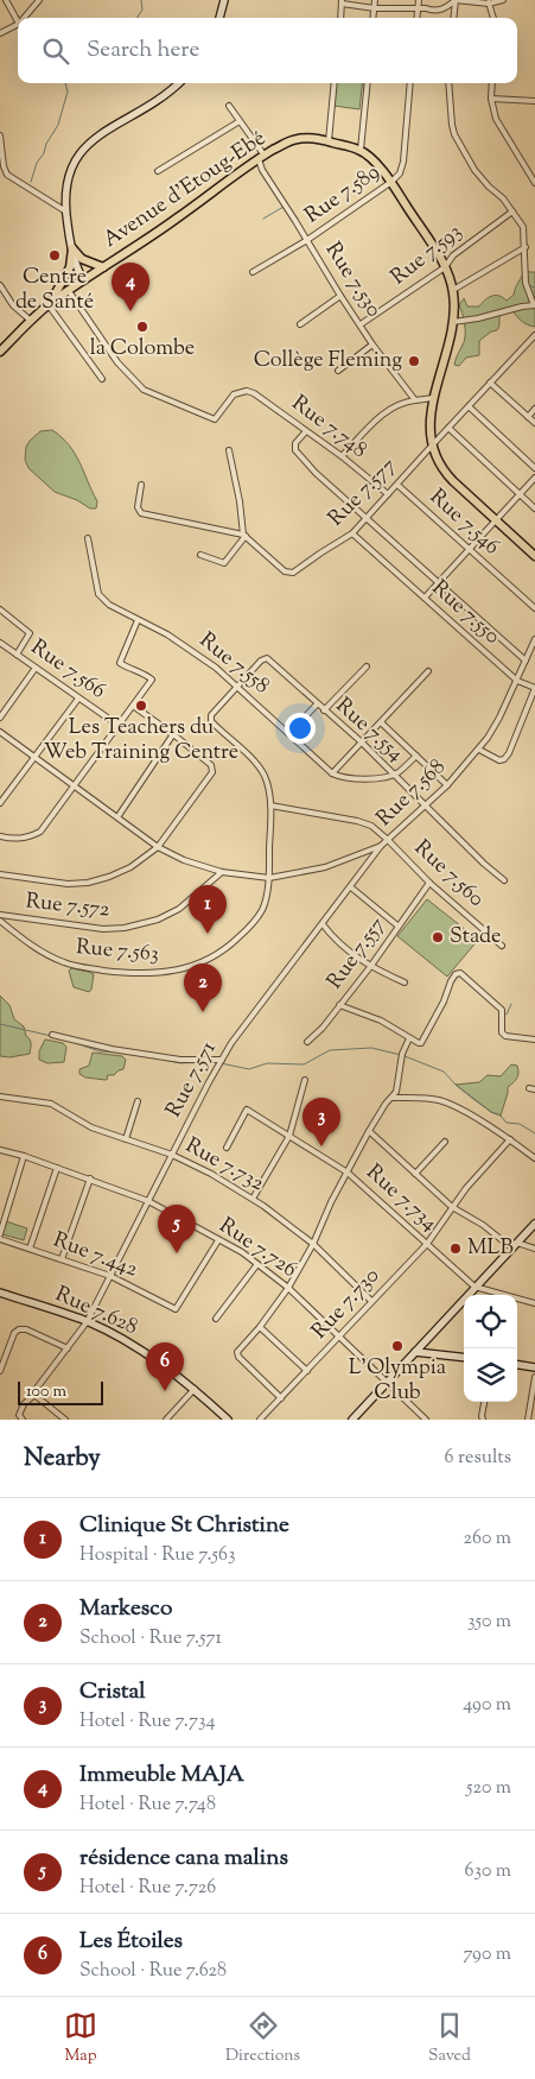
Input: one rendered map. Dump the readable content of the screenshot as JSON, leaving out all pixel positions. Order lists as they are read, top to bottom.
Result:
{
  "streets": {
    "main road": ["Avenue d'Etoug-Ebé", "Rue 7.628"],
    "street": [
      "Rue 7.589",
      "Rue 7.593",
      "Rue 7.530",
      "Rue 7.748",
      "Rue 7.577",
      "Rue 7.546",
      "Rue 7.550",
      "Rue 7.558",
      "Rue 7.566",
      "Rue 7.554",
      "Rue 7.568",
      "Rue 7.560",
      "Rue 7.572",
      "Rue 7.563",
      "Rue 7.557",
      "Rue 7.571",
      "Rue 7.732",
      "Rue 7.734",
      "Rue 7.726",
      "Rue 7.442",
      "Rue 7.730"
    ]
  },
  "crossings": [
    ["Avenue d'Etoug-Ebé", "Rue 7.589"],
    ["Avenue d'Etoug-Ebé", "Rue 7.593"],
    ["Avenue d'Etoug-Ebé", "Rue 7.530"],
    ["Avenue d'Etoug-Ebé", "Rue 7.748"],
    ["Avenue d'Etoug-Ebé", "Rue 7.577"],
    ["Rue 7.589", "Rue 7.530"],
    ["Rue 7.593", "Rue 7.530"],
    ["Rue 7.748", "Rue 7.577"],
    ["Rue 7.577", "Rue 7.546"],
    ["Rue 7.577", "Rue 7.550"],
    ["Rue 7.550", "Rue 7.568"],
    ["Rue 7.558", "Rue 7.554"],
    ["Rue 7.558", "Rue 7.563"],
    ["Rue 7.554", "Rue 7.568"],
    ["Rue 7.554", "Rue 7.563"],
    ["Rue 7.568", "Rue 7.560"],
    ["Rue 7.568", "Rue 7.572"],
    ["Rue 7.568", "Rue 7.563"],
    ["Rue 7.568", "Rue 7.571"],
    ["Rue 7.560", "Rue 7.563"],
    ["Rue 7.560", "Rue 7.557"],
    ["Rue 7.571", "Rue 7.732"],
    ["Rue 7.571", "Rue 7.726"],
    ["Rue 7.571", "Rue 7.442"],
    ["Rue 7.571", "Rue 7.628"],
    ["Rue 7.732", "Rue 7.730"],
    ["Rue 7.734", "Rue 7.730"],
    ["Rue 7.726", "Rue 7.442"],
    ["Rue 7.726", "Rue 7.730"]
  ],
  "places": [
    "Centre de Santé",
    "la Colombe",
    "Collège Fleming",
    "Les Teachers du Web Training Centre",
    "Stade",
    "MLB",
    "L'Olympia Club"
  ],
  "scale_bar": "100 m",
  "page": {
    "search": "Search here",
    "pins": [
      "4",
      "1",
      "2",
      "3",
      "5",
      "6"
    ],
    "scale": "100 m",
    "heading": ["Nearby", "6 results"],
    "list": [
      {
        "mark": "1",
        "name": "Clinique St Christine",
        "note": "Hospital · Rue 7.563",
        "value": "260 m"
      },
      {
        "mark": "2",
        "name": "Markesco",
        "note": "School · Rue 7.571",
        "value": "350 m"
      },
      {
        "mark": "3",
        "name": "Cristal",
        "note": "Hotel · Rue 7.734",
        "value": "490 m"
      },
      {
        "mark": "4",
        "name": "Immeuble MAJA",
        "note": "Hotel · Rue 7.748",
        "value": "520 m"
      },
      {
        "mark": "5",
        "name": "résidence cana malins",
        "note": "Hotel · Rue 7.726",
        "value": "630 m"
      },
      {
        "mark": "6",
        "name": "Les Étoiles",
        "note": "School · Rue 7.628",
        "value": "790 m"
      }
    ],
    "nav": ["Map", "Directions", "Saved"]
  }
}
